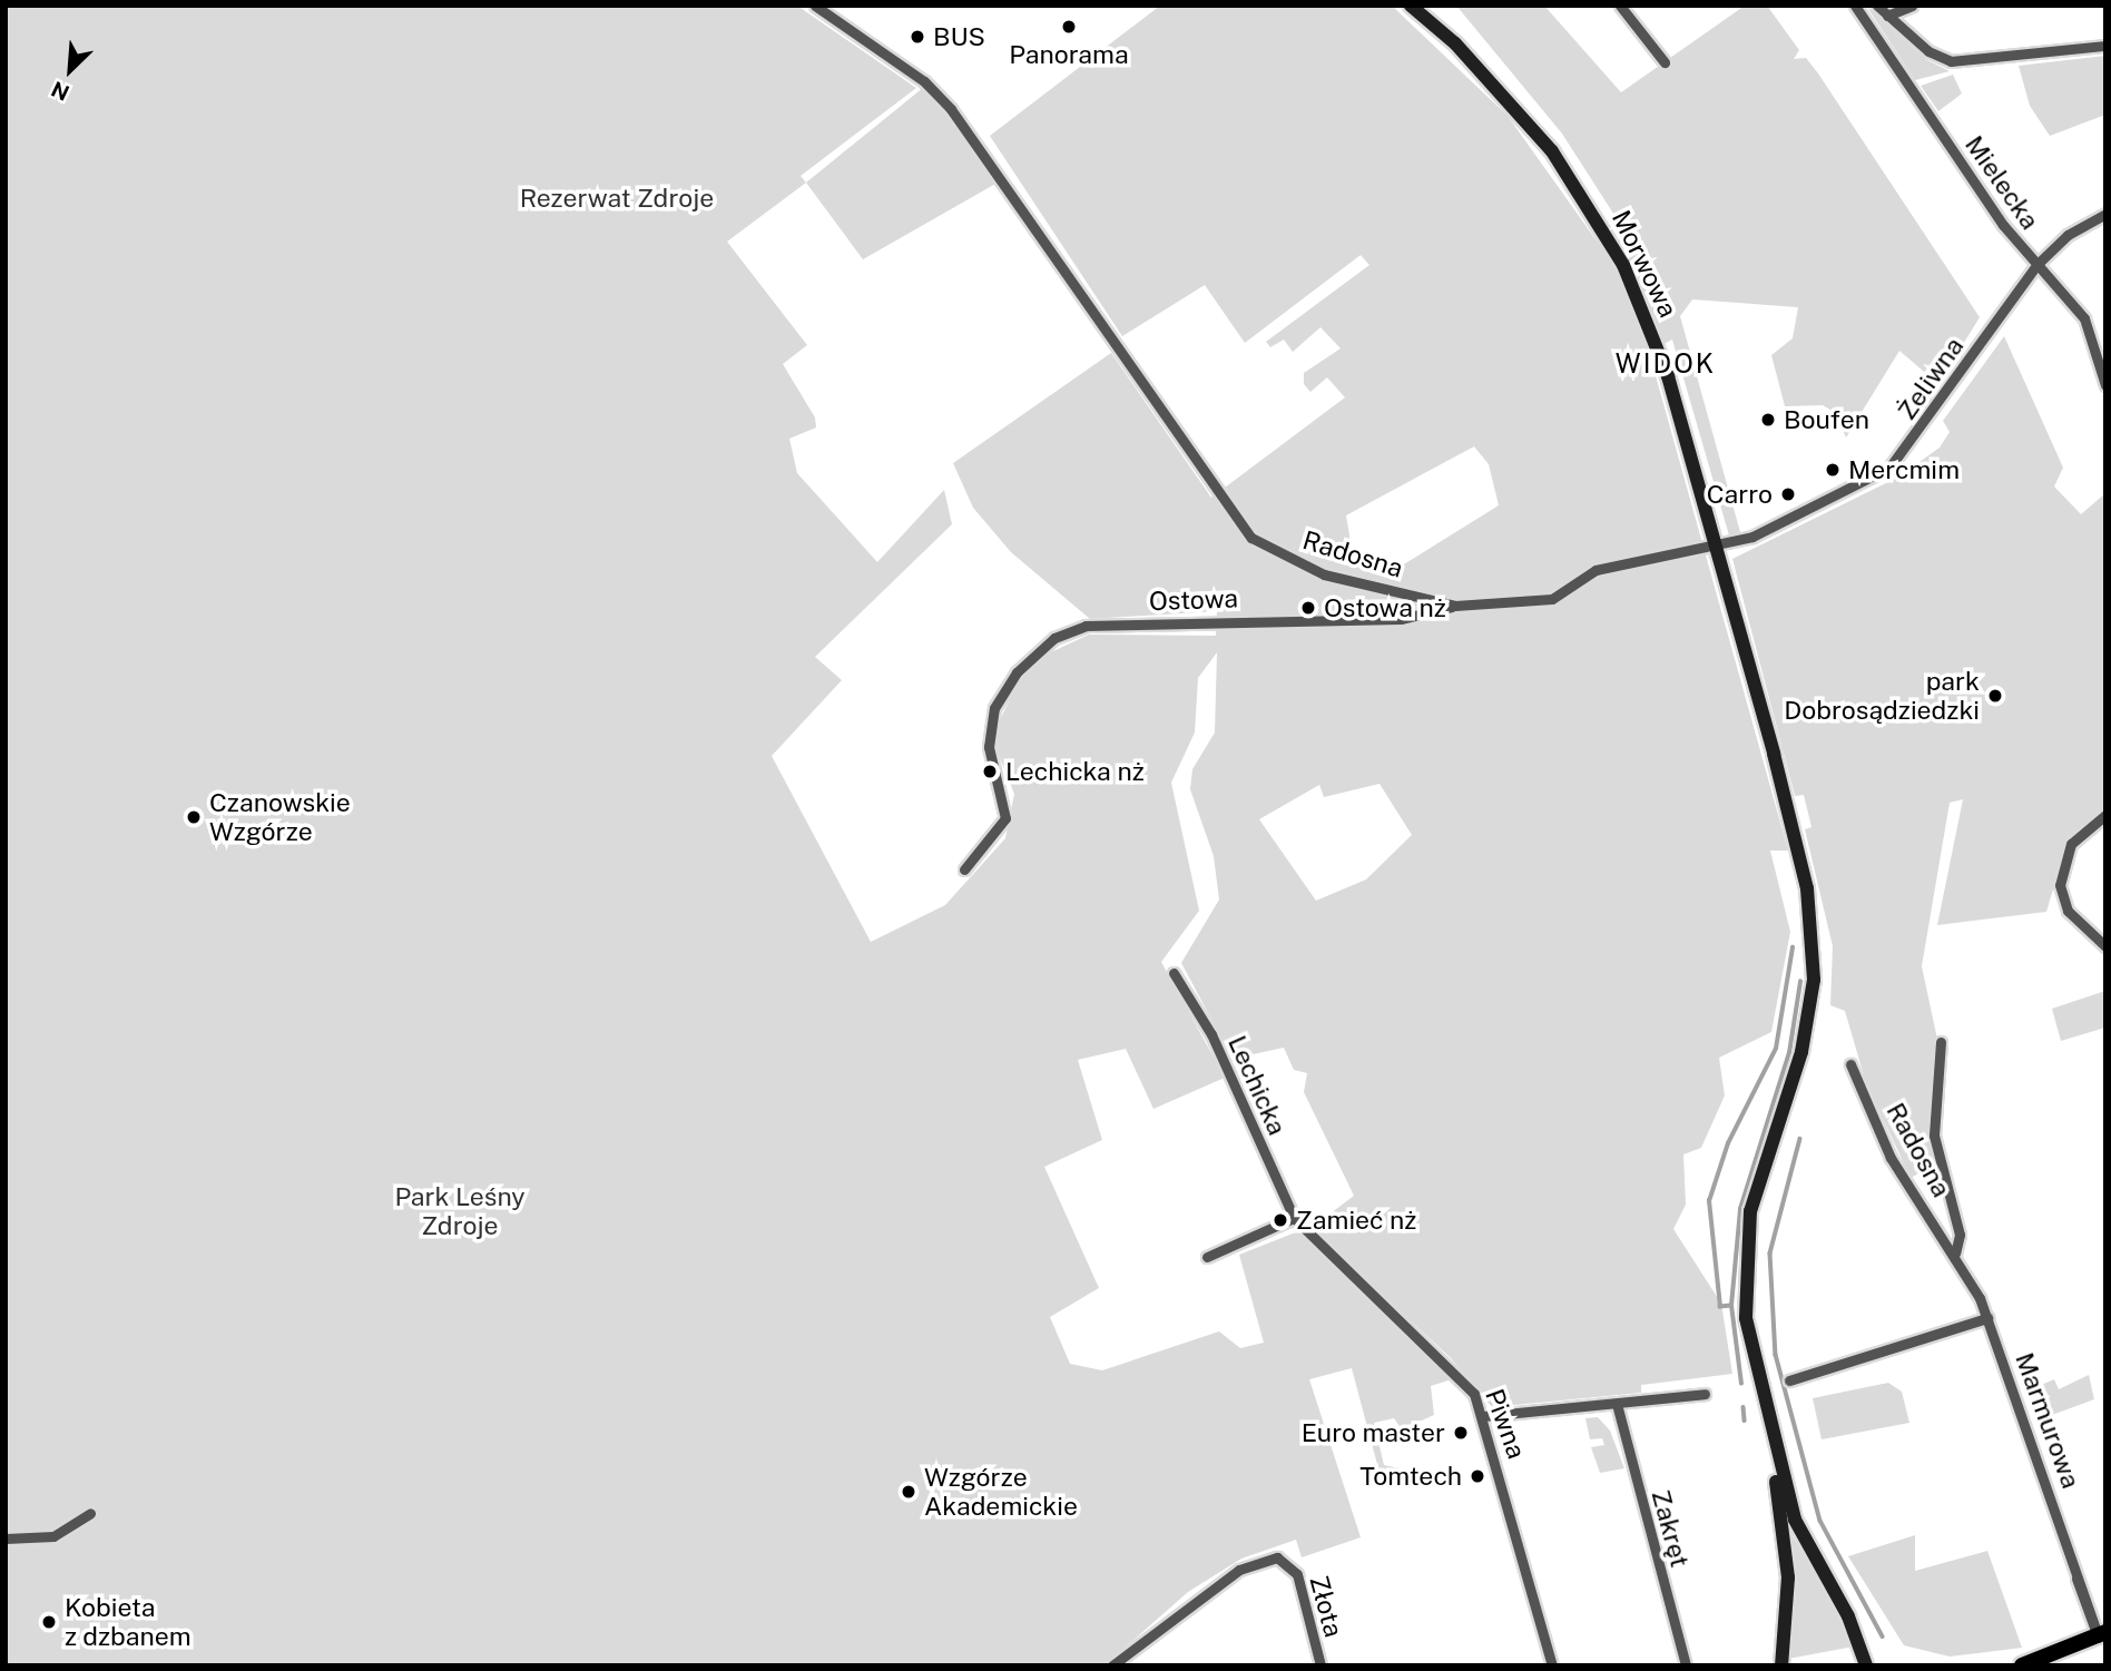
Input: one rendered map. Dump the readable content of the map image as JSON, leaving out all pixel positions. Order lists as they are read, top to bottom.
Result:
{
  "streets": {
    "main road": ["Morwowa"],
    "street": [
      "Mielecka",
      "Żeliwna",
      "Radosna",
      "Ostowa",
      "Lechicka",
      "Marmurowa",
      "Piwna",
      "Zakręt",
      "Złota"
    ]
  },
  "crossings": [
    ["Mielecka", "Żeliwna"],
    ["Morwowa", "Żeliwna"],
    ["Morwowa", "Radosna"],
    ["Żeliwna", "Radosna"],
    ["Radosna", "Ostowa"],
    ["Radosna", "Marmurowa"],
    ["Lechicka", "Piwna"]
  ],
  "districts": ["WIDOK"],
  "parks": ["Rezerwat Zdroje", "Park Leśny Zdroje"],
  "places": [
    "Panorama",
    "BUS",
    "Boufen",
    "Mercmim",
    "Carro",
    "Ostowa nż",
    "park Dobrosądziedzki",
    "Lechicka nż",
    "Czanowskie Wzgórze",
    "Zamieć nż",
    "Euro master",
    "Tomtech",
    "Wzgórze Akademickie",
    "Kobieta z dzbanem"
  ],
  "north": "bottom left"
}
